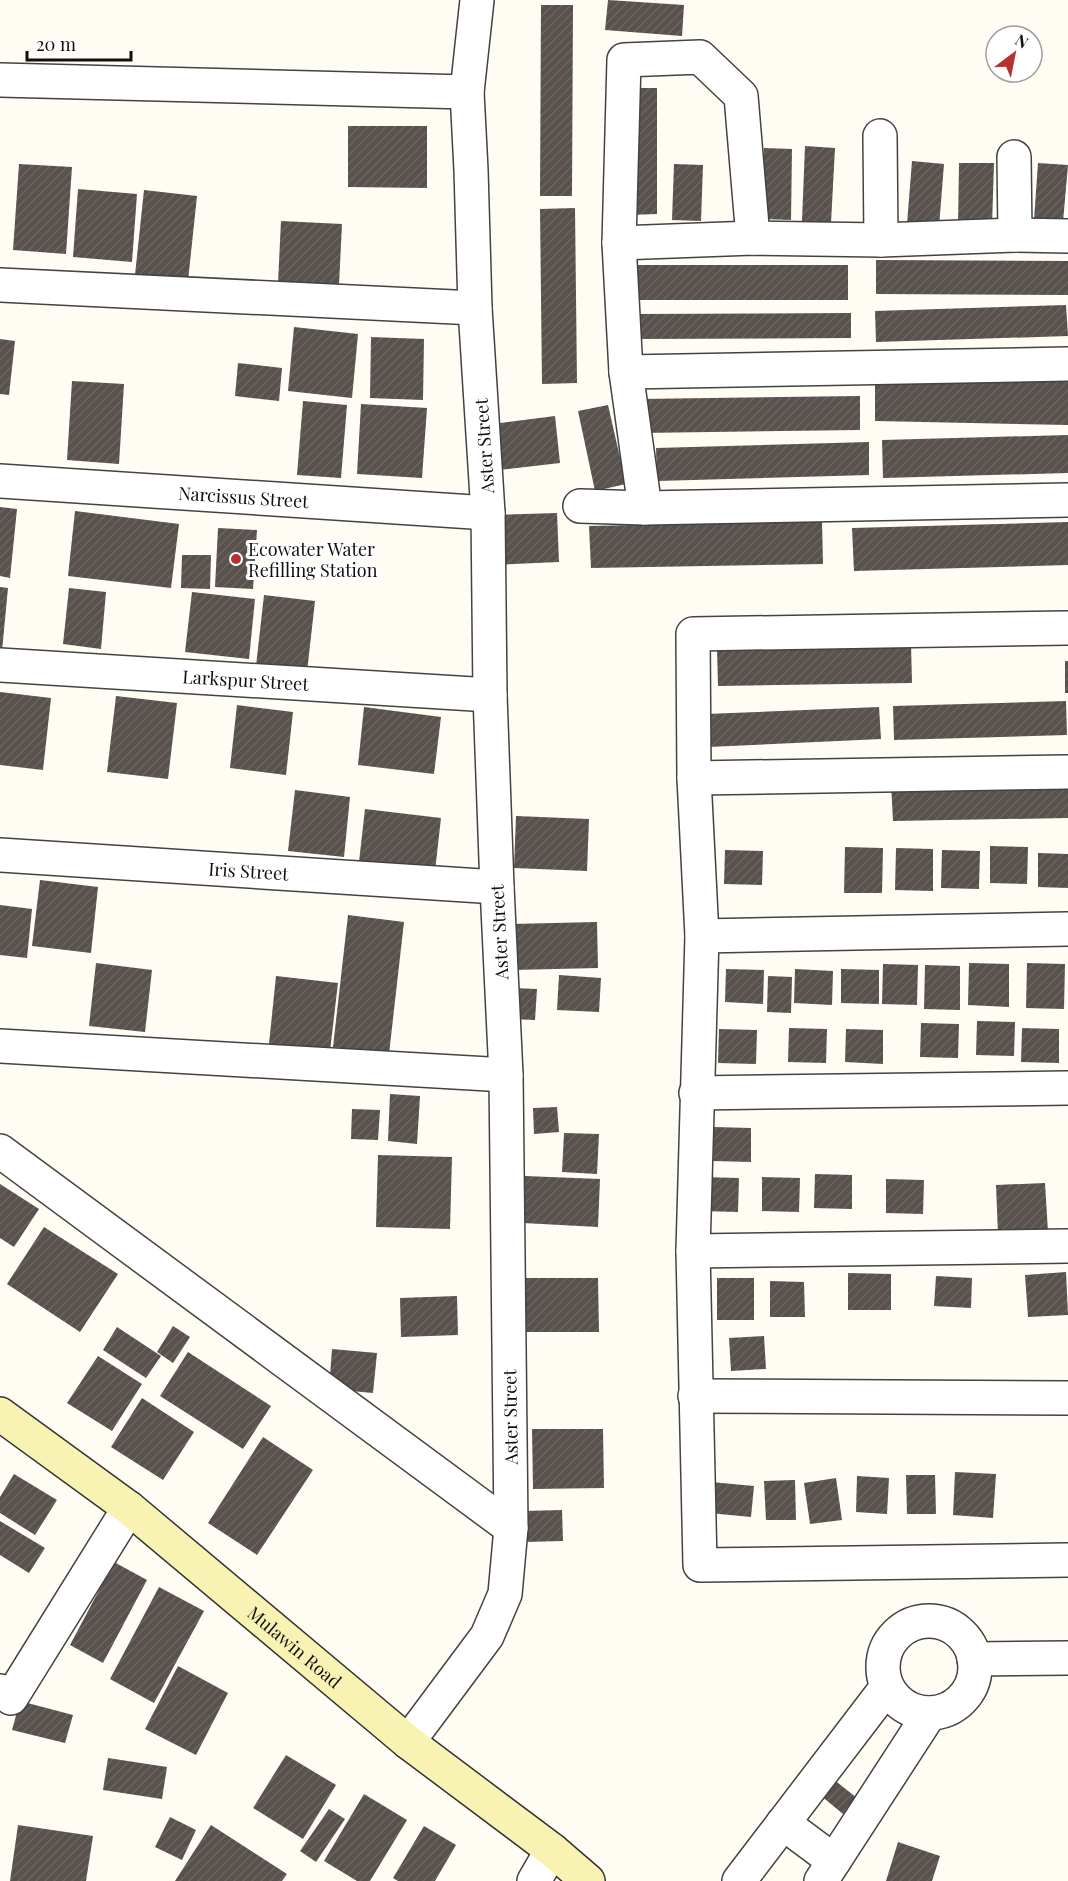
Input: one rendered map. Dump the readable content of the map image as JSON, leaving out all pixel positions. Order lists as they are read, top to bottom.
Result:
{
  "streets": {
    "main road": ["Mulawin Road"],
    "street": [
      "Aster Street",
      "Narcissus Street",
      "Larkspur Street",
      "Iris Street"
    ]
  },
  "crossings": [
    ["Aster Street", "Narcissus Street"],
    ["Aster Street", "Larkspur Street"],
    ["Aster Street", "Iris Street"],
    ["Aster Street", "Mulawin Road"]
  ],
  "places": ["Ecowater Water Refilling Station"],
  "scale_bar": "20 m",
  "north": "top right"
}
